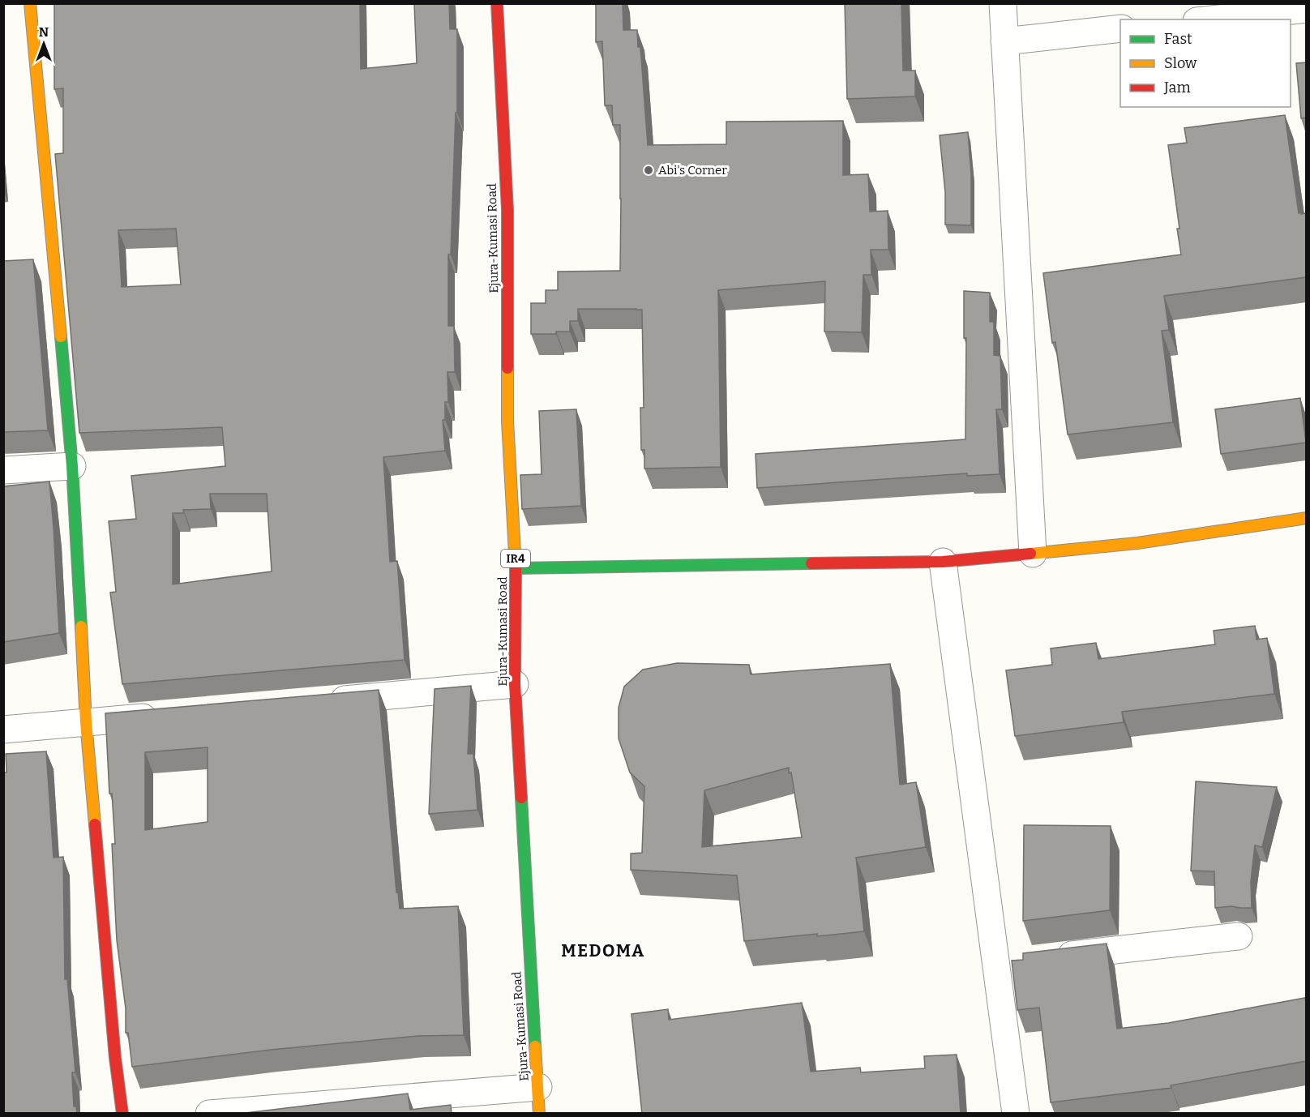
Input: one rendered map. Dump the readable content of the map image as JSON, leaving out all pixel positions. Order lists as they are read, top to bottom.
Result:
{
  "streets": {
    "street": ["Ejura-Kumasi Road", "IR4"]
  },
  "districts": ["MEDOMA"],
  "places": ["Abi's Corner"],
  "legend": ["Fast", "Slow", "Jam"],
  "north": "top"
}
